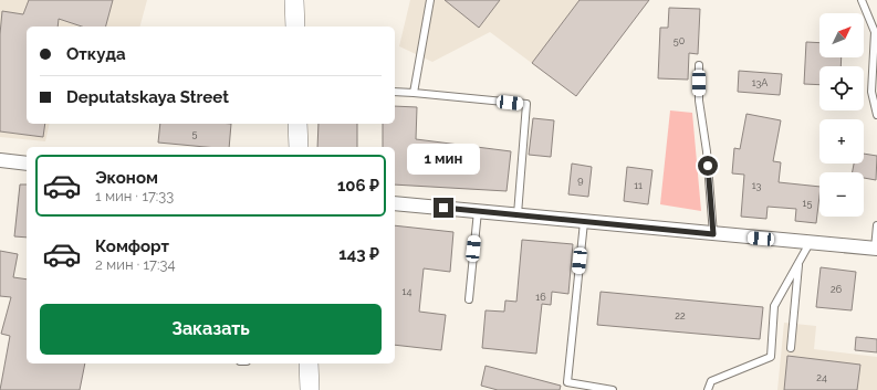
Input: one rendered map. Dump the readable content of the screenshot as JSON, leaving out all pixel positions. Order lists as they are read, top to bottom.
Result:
{
  "house_numbers": [
    "50",
    "13А",
    "5",
    "9",
    "11",
    "13",
    "15",
    "26",
    "14",
    "16",
    "22",
    "24"
  ],
  "north": "top right",
  "page": {
    "map_buttons": ["+", "−"],
    "banner": ["Откуда", "Deputatskaya Street"],
    "bubble": "1 мин",
    "list": [
      {
        "name": "Эконом",
        "note": "1 мин · 17:33",
        "value": "106 ₽"
      },
      {
        "name": "Комфорт",
        "note": "2 мин · 17:34",
        "value": "143 ₽"
      }
    ],
    "buttons": "Заказать"
  }
}
